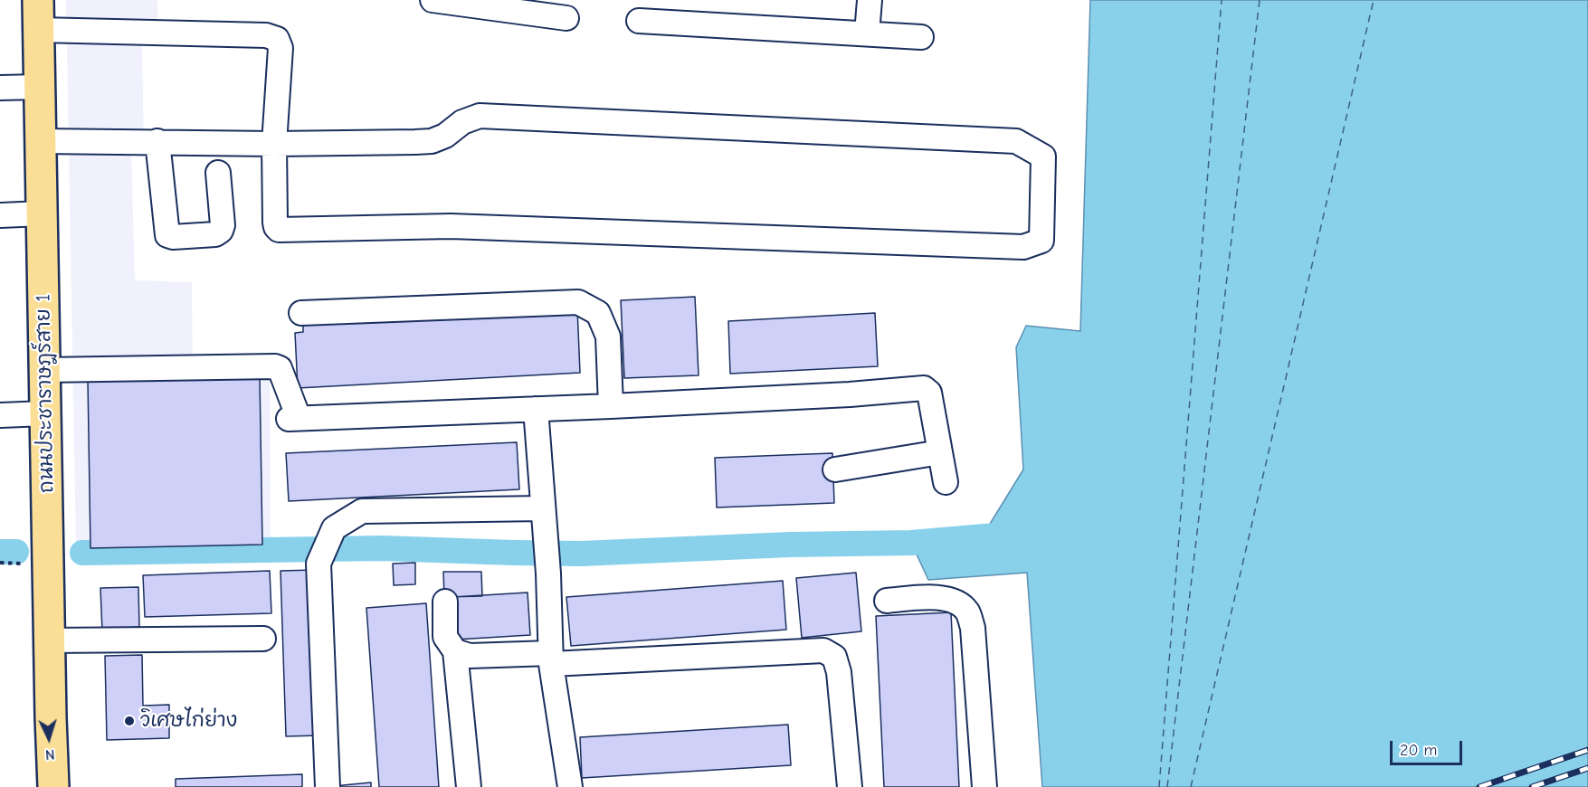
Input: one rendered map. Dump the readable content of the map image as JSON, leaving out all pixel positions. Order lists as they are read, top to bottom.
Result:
{
  "streets": {
    "main road": ["ถนนประชาราษฎร์สาย 1"]
  },
  "places": ["วิเศษไก่ย่าง"],
  "scale_bar": "20 m",
  "north": "bottom"
}
